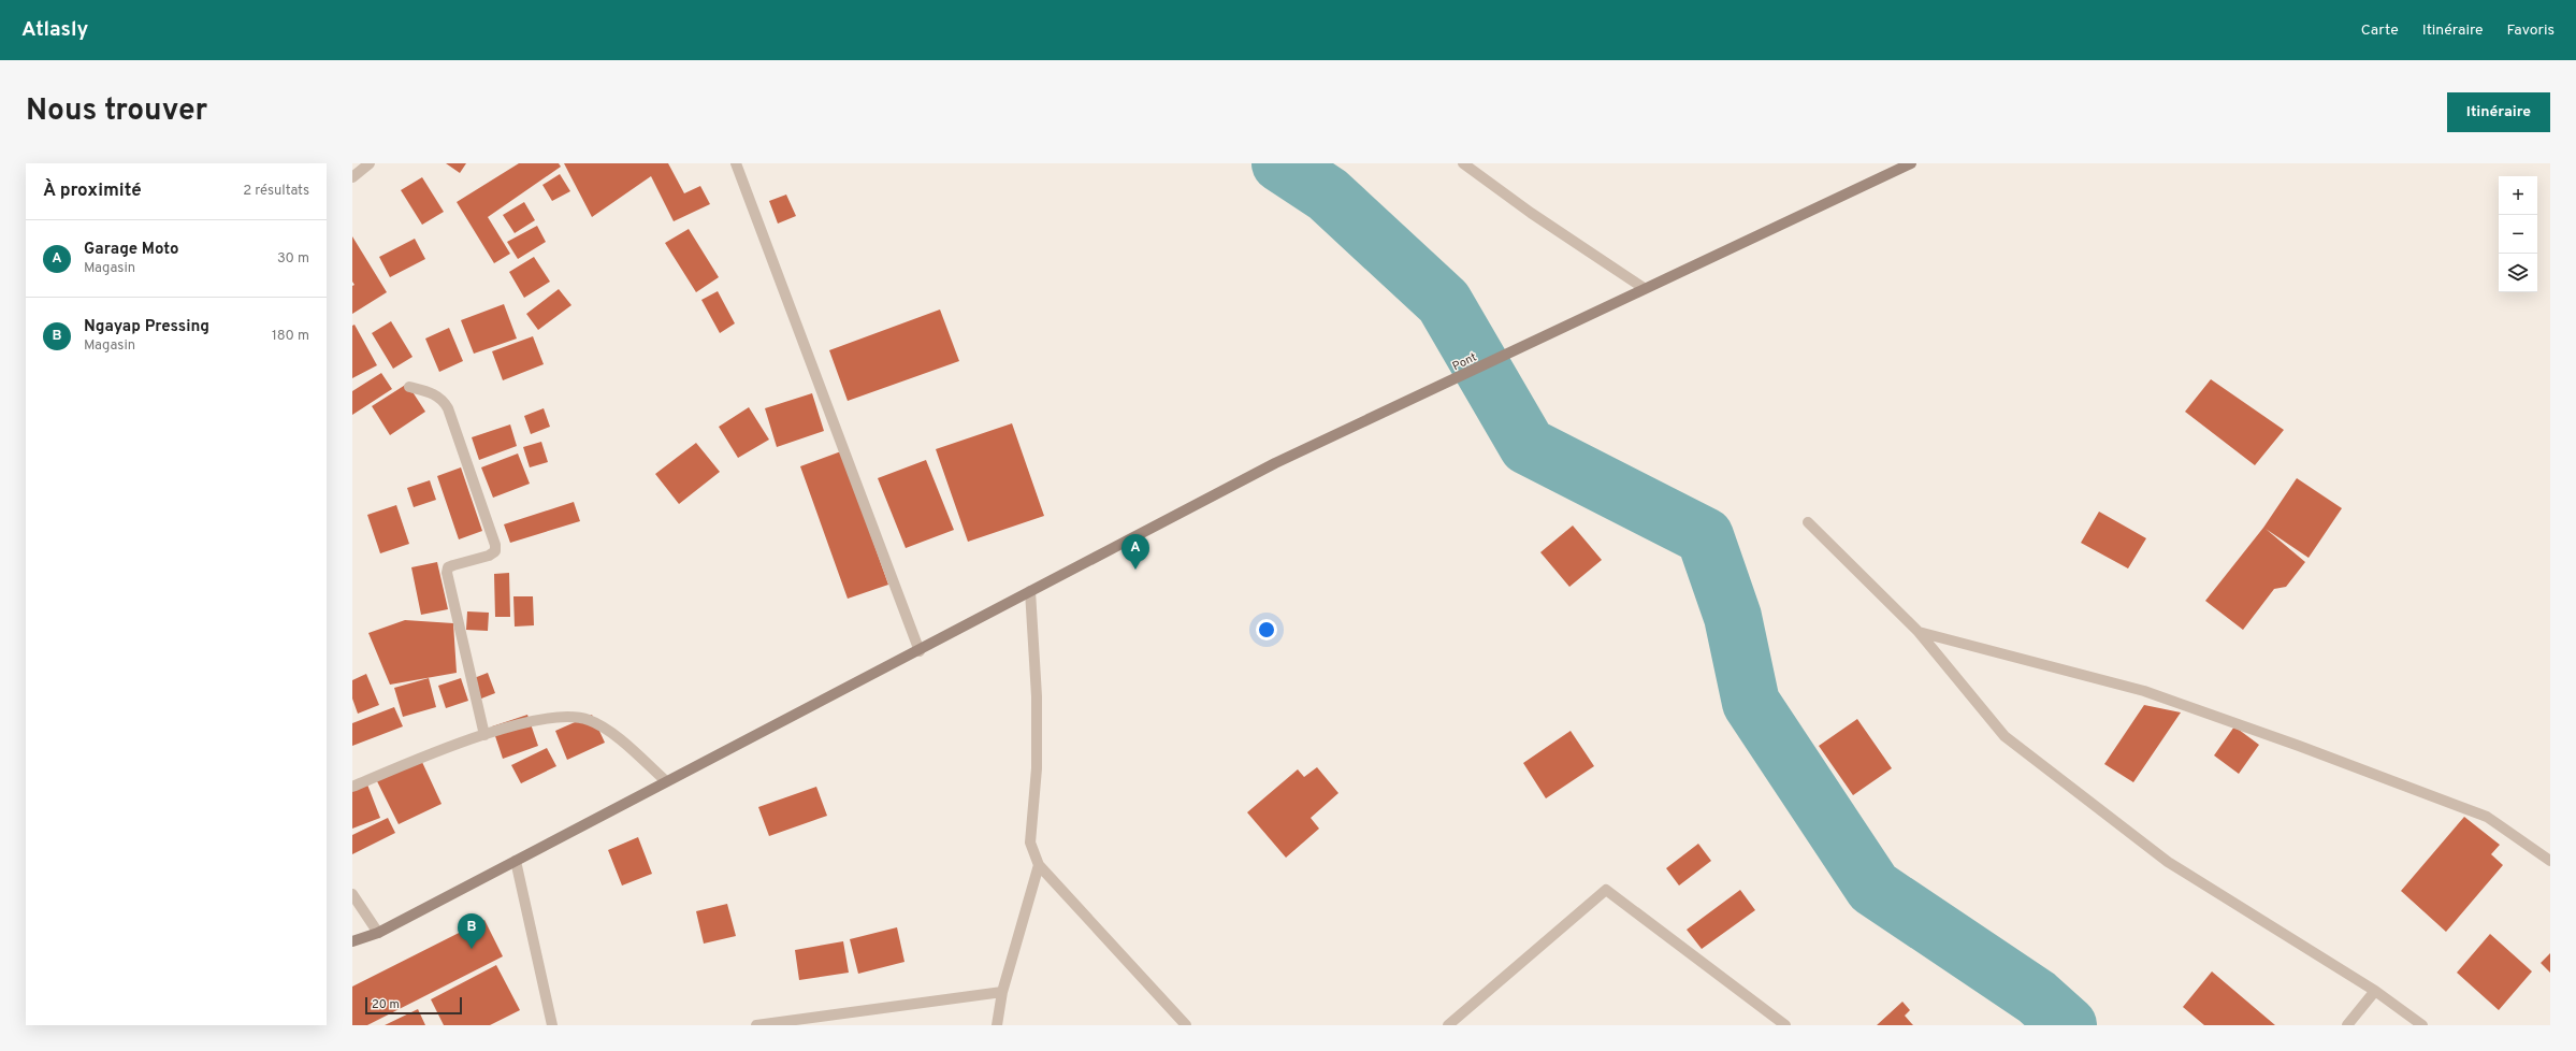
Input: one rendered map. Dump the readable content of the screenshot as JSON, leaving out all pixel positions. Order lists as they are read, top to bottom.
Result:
{
  "streets": {
    "main road": ["Pont"]
  },
  "scale_bar": "20 m",
  "page": {
    "header": "Atlasly",
    "nav": ["Carte", "Itinéraire", "Favoris"],
    "title": "Nous trouver",
    "buttons": "Itinéraire",
    "heading": ["À proximité", "2 résultats"],
    "map_buttons": ["+", "−"],
    "list": [
      {
        "mark": "A",
        "name": "Garage Moto",
        "note": "Magasin",
        "value": "30 m"
      },
      {
        "mark": "B",
        "name": "Ngayap Pressing",
        "note": "Magasin",
        "value": "180 m"
      }
    ],
    "pins": ["A", "B"],
    "scale": "20 m"
  }
}
